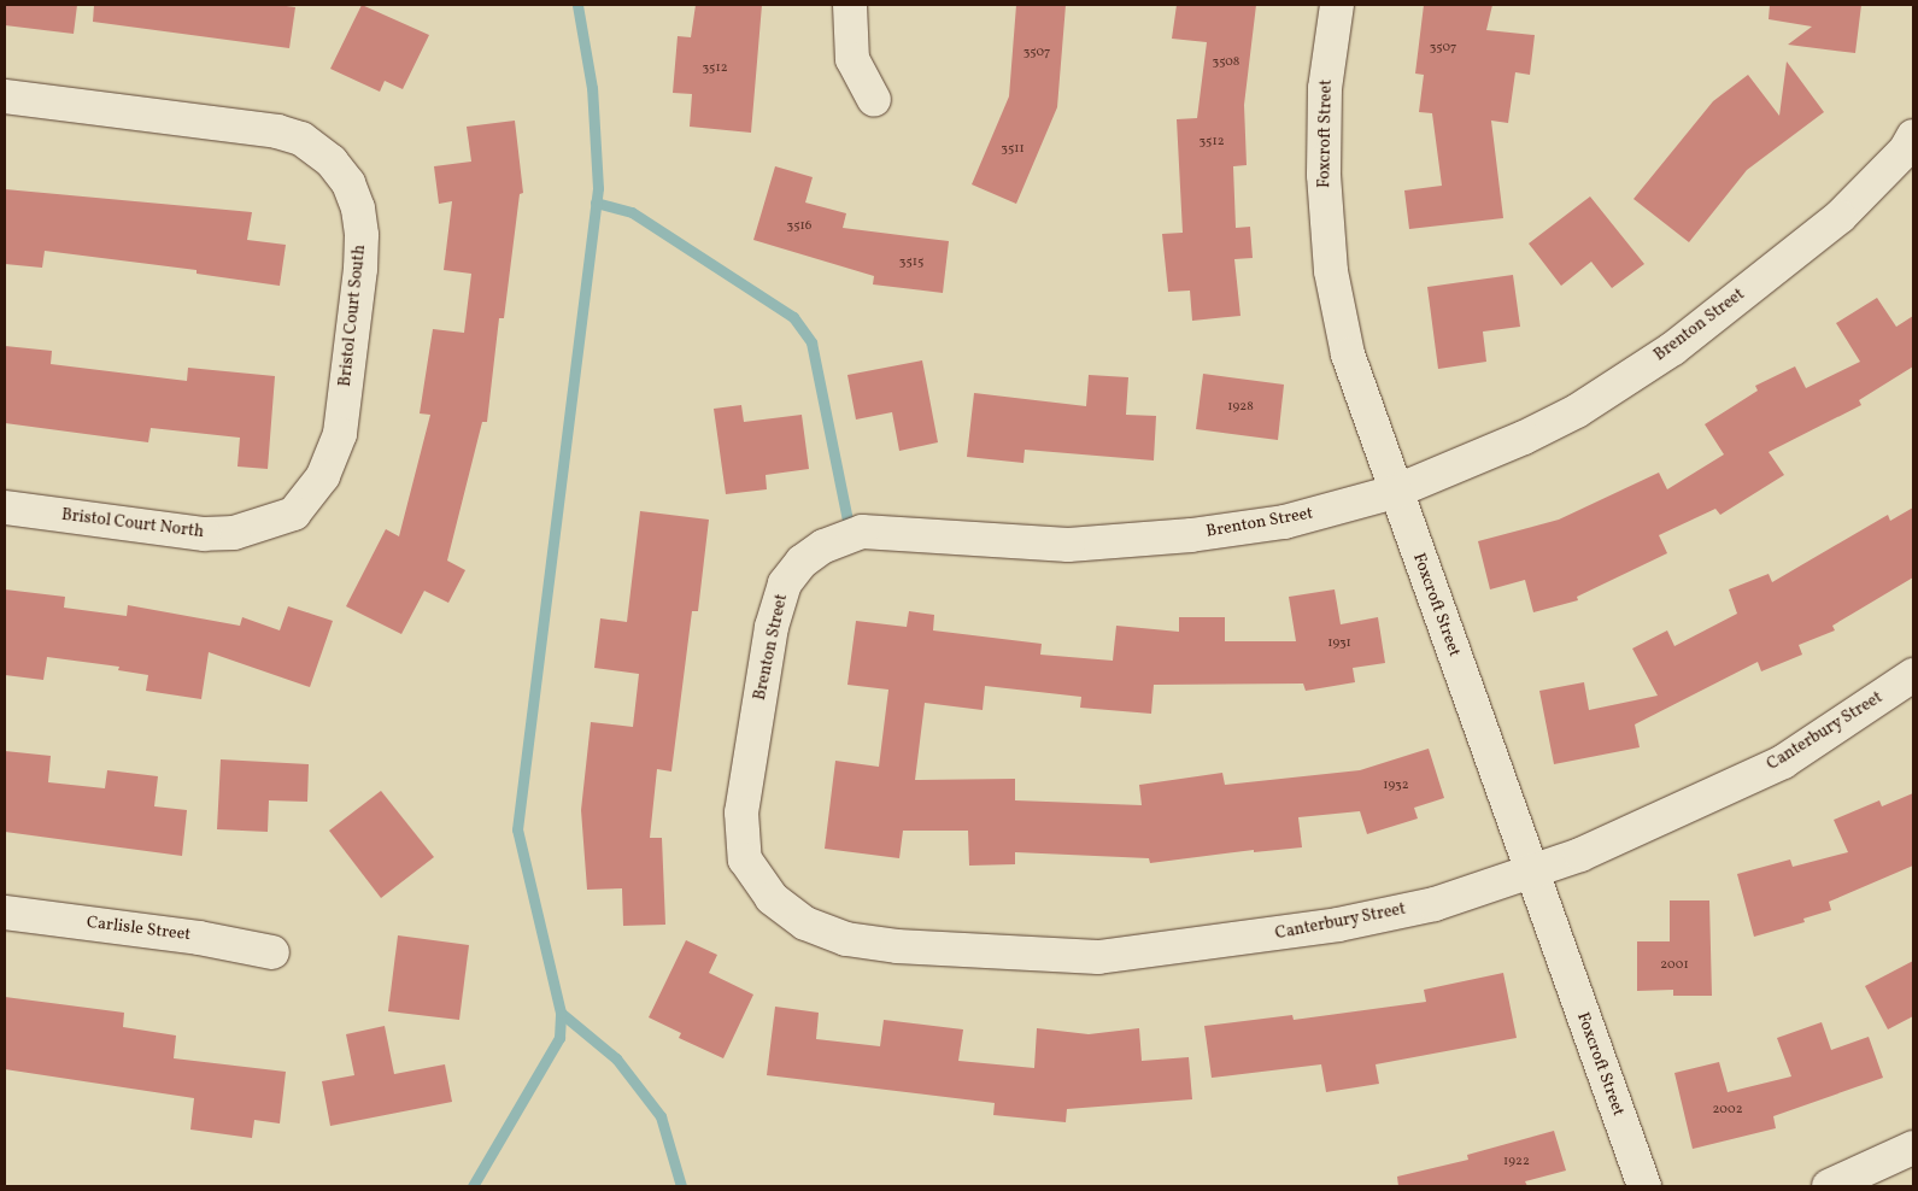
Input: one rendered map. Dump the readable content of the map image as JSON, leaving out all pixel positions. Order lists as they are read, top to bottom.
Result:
{
  "streets": {
    "street": [
      "Foxcroft Street",
      "Bristol Court South",
      "Brenton Street",
      "Bristol Court North",
      "Canterbury Street",
      "Carlisle Street"
    ]
  },
  "crossings": [
    ["Foxcroft Street", "Brenton Street"],
    ["Foxcroft Street", "Canterbury Street"],
    ["Bristol Court South", "Bristol Court North"],
    ["Brenton Street", "Canterbury Street"]
  ],
  "house_numbers": [
    "3507",
    "3507",
    "3508",
    "3512",
    "3512",
    "3511",
    "3516",
    "3515",
    "1928",
    "1931",
    "1932",
    "2001",
    "2002",
    "1922"
  ]
}
